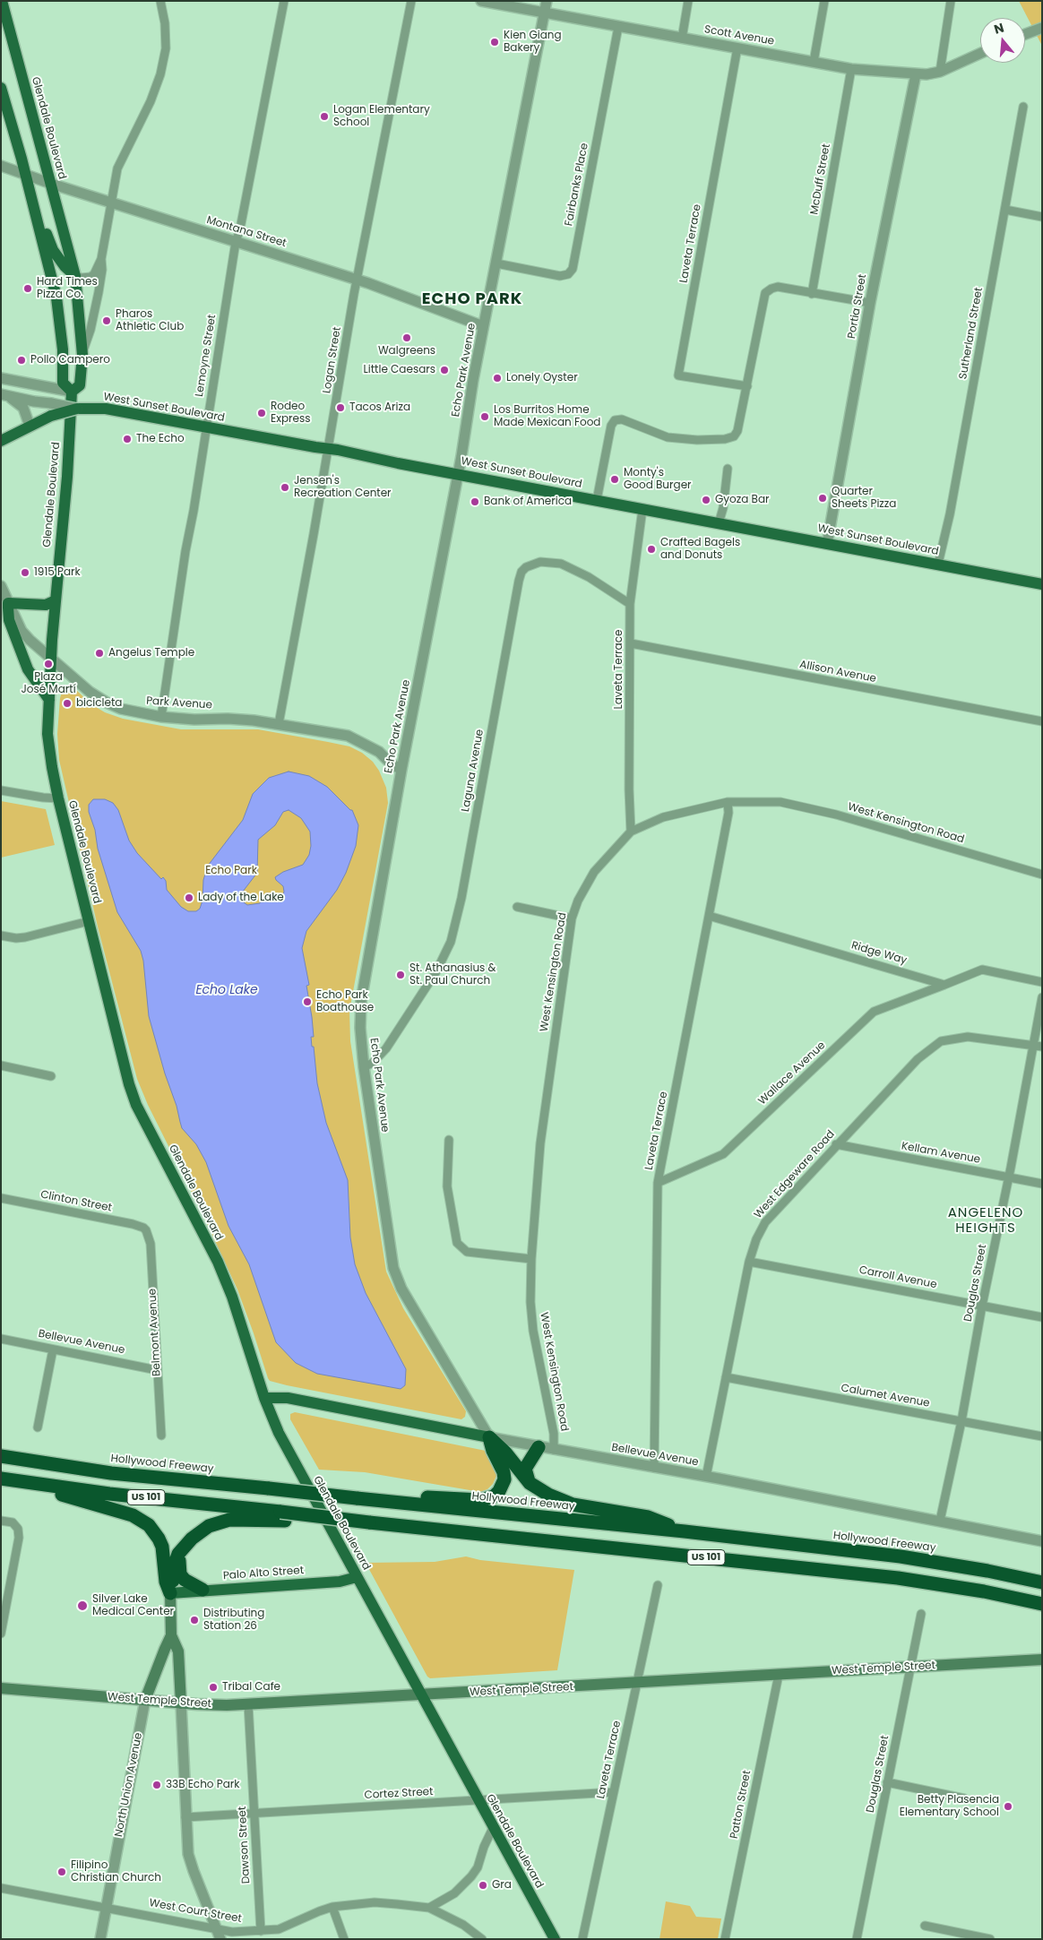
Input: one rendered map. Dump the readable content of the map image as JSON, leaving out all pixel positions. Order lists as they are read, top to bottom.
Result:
{
  "streets": {
    "highway": ["Hollywood Freeway", "US 101"],
    "main road": [
      "Glendale Boulevard",
      "West Sunset Boulevard",
      "Bellevue Avenue",
      "Palo Alto Street",
      "West Temple Street",
      "North Union Avenue"
    ],
    "street": [
      "Scott Avenue",
      "McDuff Street",
      "Fairbanks Place",
      "Montana Street",
      "Laveta Terrace",
      "Portia Street",
      "Sutherland Street",
      "Lemoyne Street",
      "Logan Street",
      "Echo Park Avenue",
      "Allison Avenue",
      "Park Avenue",
      "Laguna Avenue",
      "West Kensington Road",
      "Ridge Way",
      "Wallace Avenue",
      "Kellam Avenue",
      "West Edgeware Road",
      "Clinton Street",
      "Carroll Avenue",
      "Douglas Street",
      "Belmont Avenue",
      "Calumet Avenue",
      "Cortez Street",
      "Patton Street",
      "Dawson Street",
      "West Court Street"
    ]
  },
  "crossings": [
    ["Scott Avenue", "McDuff Street"],
    ["Scott Avenue", "Fairbanks Place"],
    ["Scott Avenue", "Laveta Terrace"],
    ["Scott Avenue", "Portia Street"],
    ["Scott Avenue", "Echo Park Avenue"],
    ["Glendale Boulevard", "Montana Street"],
    ["Glendale Boulevard", "Park Avenue"],
    ["Glendale Boulevard", "Bellevue Avenue"],
    ["Glendale Boulevard", "Palo Alto Street"],
    ["Glendale Boulevard", "West Temple Street"],
    ["Glendale Boulevard", "Cortez Street"],
    ["Fairbanks Place", "Echo Park Avenue"],
    ["Montana Street", "Lemoyne Street"],
    ["Montana Street", "Logan Street"],
    ["Montana Street", "Echo Park Avenue"],
    ["Laveta Terrace", "West Sunset Boulevard"],
    ["Laveta Terrace", "Allison Avenue"],
    ["Laveta Terrace", "Laguna Avenue"],
    ["Laveta Terrace", "West Kensington Road"],
    ["Laveta Terrace", "Ridge Way"],
    ["Laveta Terrace", "Wallace Avenue"],
    ["Laveta Terrace", "Bellevue Avenue"],
    ["Laveta Terrace", "West Temple Street"],
    ["Laveta Terrace", "Cortez Street"],
    ["Portia Street", "West Sunset Boulevard"],
    ["Sutherland Street", "West Sunset Boulevard"],
    ["Lemoyne Street", "West Sunset Boulevard"],
    ["Lemoyne Street", "Park Avenue"],
    ["Logan Street", "West Sunset Boulevard"],
    ["Logan Street", "Park Avenue"],
    ["Echo Park Avenue", "West Sunset Boulevard"],
    ["Echo Park Avenue", "Park Avenue"],
    ["Echo Park Avenue", "Laguna Avenue"],
    ["Echo Park Avenue", "Bellevue Avenue"],
    ["West Kensington Road", "Bellevue Avenue"],
    ["Ridge Way", "Wallace Avenue"],
    ["Kellam Avenue", "West Edgeware Road"],
    ["Kellam Avenue", "Douglas Street"],
    ["West Edgeware Road", "Carroll Avenue"],
    ["West Edgeware Road", "Douglas Street"],
    ["West Edgeware Road", "Bellevue Avenue"],
    ["West Edgeware Road", "Calumet Avenue"],
    ["Clinton Street", "Belmont Avenue"],
    ["Carroll Avenue", "Douglas Street"],
    ["Douglas Street", "Bellevue Avenue"],
    ["Douglas Street", "Calumet Avenue"],
    ["Douglas Street", "West Temple Street"],
    ["Belmont Avenue", "Bellevue Avenue"],
    ["West Temple Street", "North Union Avenue"],
    ["West Temple Street", "Patton Street"],
    ["West Temple Street", "Dawson Street"],
    ["North Union Avenue", "West Court Street"],
    ["Cortez Street", "Dawson Street"],
    ["Dawson Street", "West Court Street"]
  ],
  "districts": ["ECHO PARK", "ANGELENO HEIGHTS"],
  "water": ["Echo Lake"],
  "parks": ["Echo Park"],
  "places": [
    "Kien Giang Bakery",
    "Logan Elementary School",
    "Hard Times Pizza Co.",
    "Pharos Athletic Club",
    "Walgreens",
    "Pollo Campero",
    "Little Caesars",
    "Lonely Oyster",
    "Tacos Ariza",
    "Rodeo Express",
    "Los Burritos Home Made Mexican Food",
    "The Echo",
    "Monty's Good Burger",
    "Jensen's Recreation Center",
    "Quarter Sheets Pizza",
    "Gyoza Bar",
    "Bank of America",
    "Crafted Bagels and Donuts",
    "1915 Park",
    "Angelus Temple",
    "Plaza José Martí",
    "bicicleta",
    "Lady of the Lake",
    "St. Athanasius & St. Paul Church",
    "Echo Park Boathouse",
    "Silver Lake Medical Center",
    "Distributing Station 26",
    "Tribal Cafe",
    "33B Echo Park",
    "Betty Plasencia Elementary School",
    "Filipino Christian Church",
    "Gra"
  ],
  "north": "top"
}
